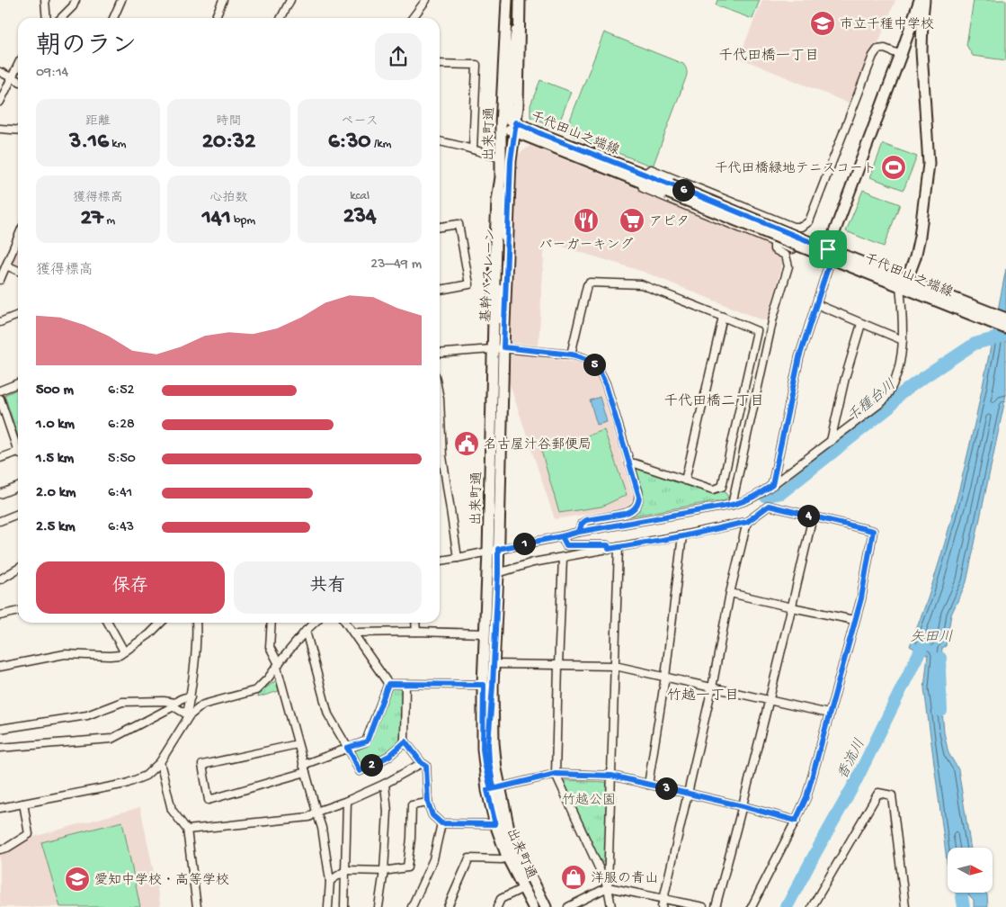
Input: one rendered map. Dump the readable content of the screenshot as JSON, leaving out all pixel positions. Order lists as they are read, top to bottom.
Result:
{
  "streets": {
    "main road": ["千代田山之端線", "出来町通"]
  },
  "crossings": [
    ["千代田山之端線", "出来町通"]
  ],
  "districts": ["千代田橋一丁目", "千代田橋二丁目", "竹越一丁目"],
  "water": ["千種台川", "矢田川", "香流川"],
  "parks": ["竹越公園"],
  "places": {
    "school or university": ["市立千種中学校", "愛知中学校・高等学校"],
    "sports": ["千代田橋緑地テニスコート"],
    "restaurant": ["バーガーキング"],
    "supermarket": ["アピタ"],
    "public building": ["名古屋汁谷郵便局"],
    "shop": ["洋服の青山"]
  },
  "north": "right",
  "page": {
    "heading": ["朝のラン", "09:14"],
    "stats": [
      ["距離", "3.16 km"],
      ["時間", "20:32"],
      ["ペース", "6:30 /km"],
      ["獲得標高", "27 m"],
      ["心拍数", "141 bpm"],
      ["kcal", "234"]
    ],
    "pins": [
      "6",
      "5",
      "4",
      "1",
      "2",
      "3"
    ],
    "chart": ["獲得標高", "23–49 m"],
    "list": [
      {
        "name": "500 m",
        "note": "6:52"
      },
      {
        "name": "1.0 km",
        "note": "6:28"
      },
      {
        "name": "1.5 km",
        "note": "5:50"
      },
      {
        "name": "2.0 km",
        "note": "6:41"
      },
      {
        "name": "2.5 km",
        "note": "6:43"
      }
    ],
    "buttons": ["保存", "共有"]
  }
}
